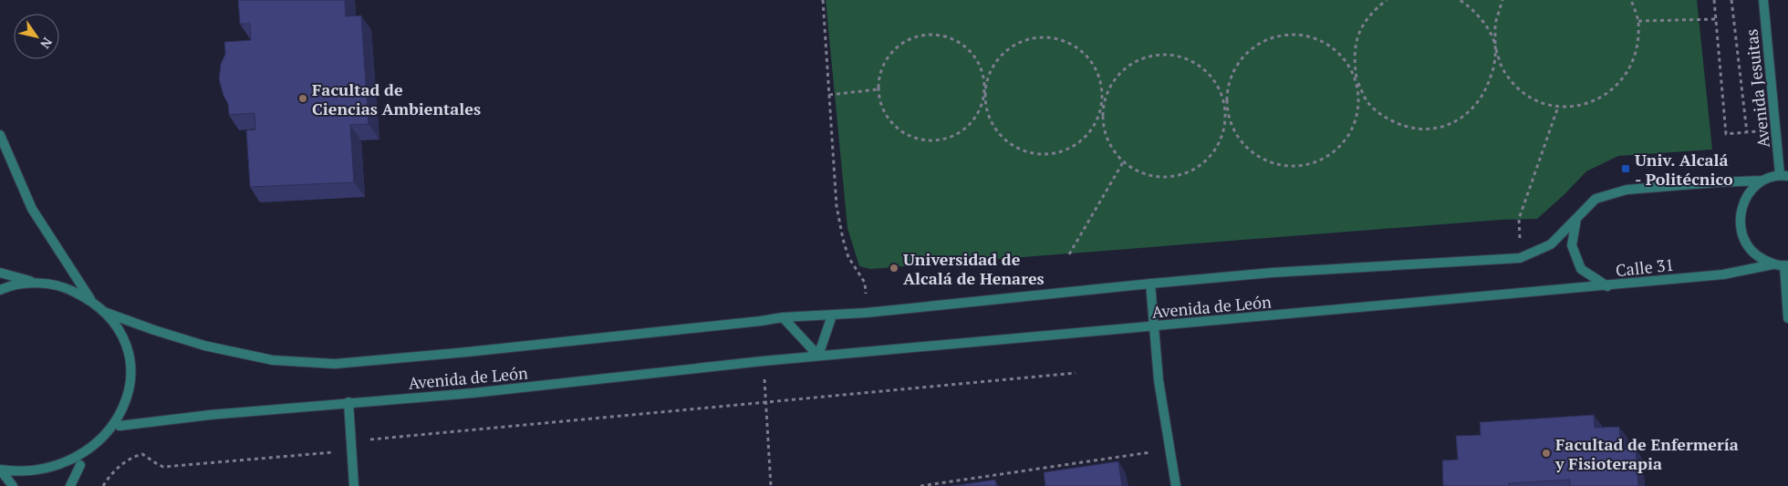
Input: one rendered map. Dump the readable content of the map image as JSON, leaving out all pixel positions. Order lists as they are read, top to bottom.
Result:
{
  "streets": {
    "street": ["Avenida Jesuitas", "Calle 31", "Avenida de León"]
  },
  "crossings": [
    ["Calle 31", "Avenida de León"]
  ],
  "places": {
    "other": ["Facultad de Ciencias Ambientales", "Universidad de Alcalá de Henares", "Facultad de Enfermería y Fisioterapia"],
    "transit": ["Univ. Alcalá - Politécnico"]
  },
  "north": "bottom right"
}
